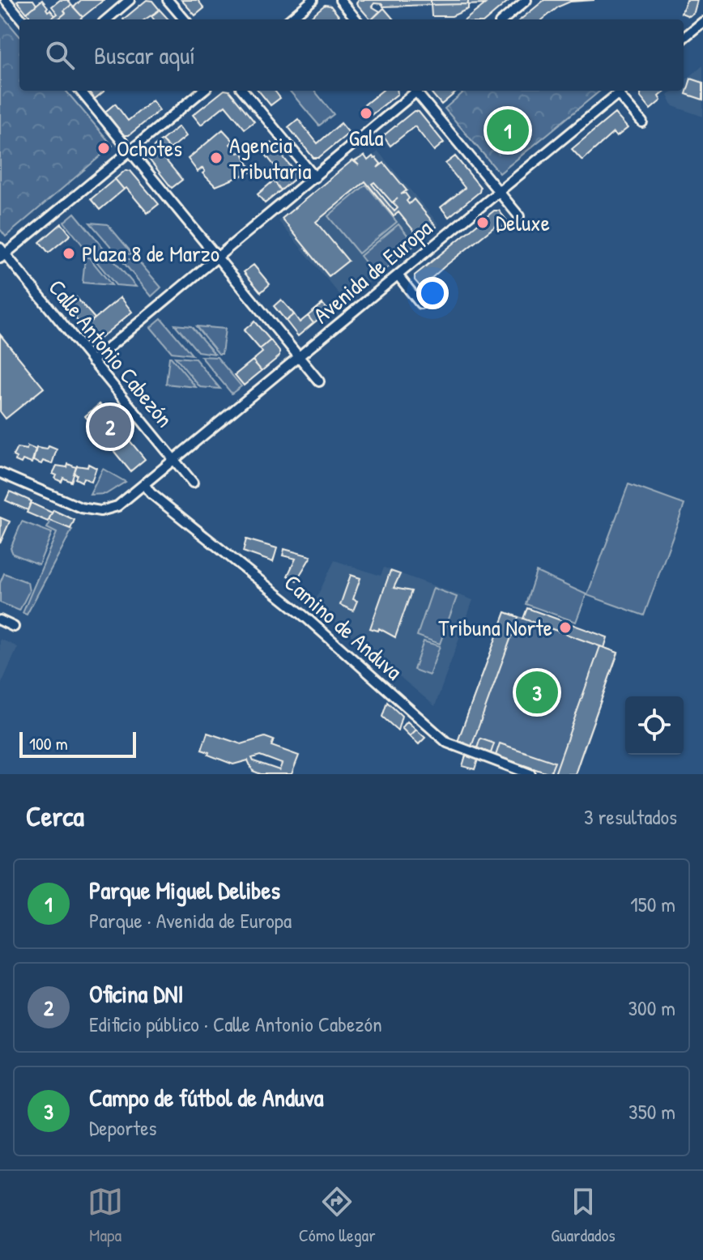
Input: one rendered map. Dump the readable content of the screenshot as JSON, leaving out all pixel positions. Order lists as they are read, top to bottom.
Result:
{
  "streets": {
    "street": ["Avenida de Europa", "Calle Antonio Cabezón", "Camino de Anduva"]
  },
  "crossings": [
    ["Avenida de Europa", "Calle Antonio Cabezón"],
    ["Avenida de Europa", "Camino de Anduva"]
  ],
  "places": [
    "Gala",
    "Ochotes",
    "Agencia Tributaria",
    "Deluxe",
    "Plaza 8 de Marzo",
    "Tribuna Norte"
  ],
  "scale_bar": "100 m",
  "page": {
    "search": "Buscar aquí",
    "pins": ["1", "2", "3"],
    "scale": "100 m",
    "heading": ["Cerca", "3 resultados"],
    "list": [
      {
        "mark": "1",
        "name": "Parque Miguel Delibes",
        "note": "Parque · Avenida de Europa",
        "value": "150 m"
      },
      {
        "mark": "2",
        "name": "Oficina DNI",
        "note": "Edificio público · Calle Antonio Cabezón",
        "value": "300 m"
      },
      {
        "mark": "3",
        "name": "Campo de fútbol de Anduva",
        "note": "Deportes",
        "value": "350 m"
      }
    ],
    "nav": ["Mapa", "Cómo llegar", "Guardados"]
  }
}
